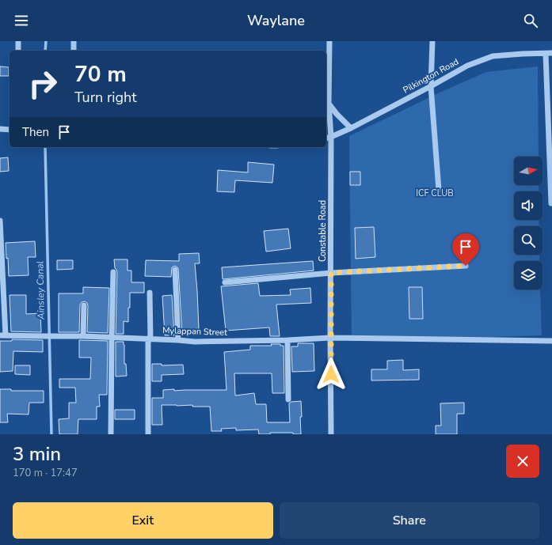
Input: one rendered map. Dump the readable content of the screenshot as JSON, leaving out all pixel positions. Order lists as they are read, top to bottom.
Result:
{
  "streets": {
    "street": ["Pilkington Road", "Constable Road", "Mylappan Street"]
  },
  "crossings": [
    ["Pilkington Road", "Constable Road"],
    ["Constable Road", "Mylappan Street"]
  ],
  "water": ["Ainsley Canal"],
  "parks": ["ICF CLUB"],
  "north": "right",
  "page": {
    "header": "Waylane",
    "turn": ["70 m", "Turn right"],
    "then": "Then",
    "heading": ["3 min", "170 m · 17:47"],
    "buttons": ["Exit", "Share"]
  }
}
